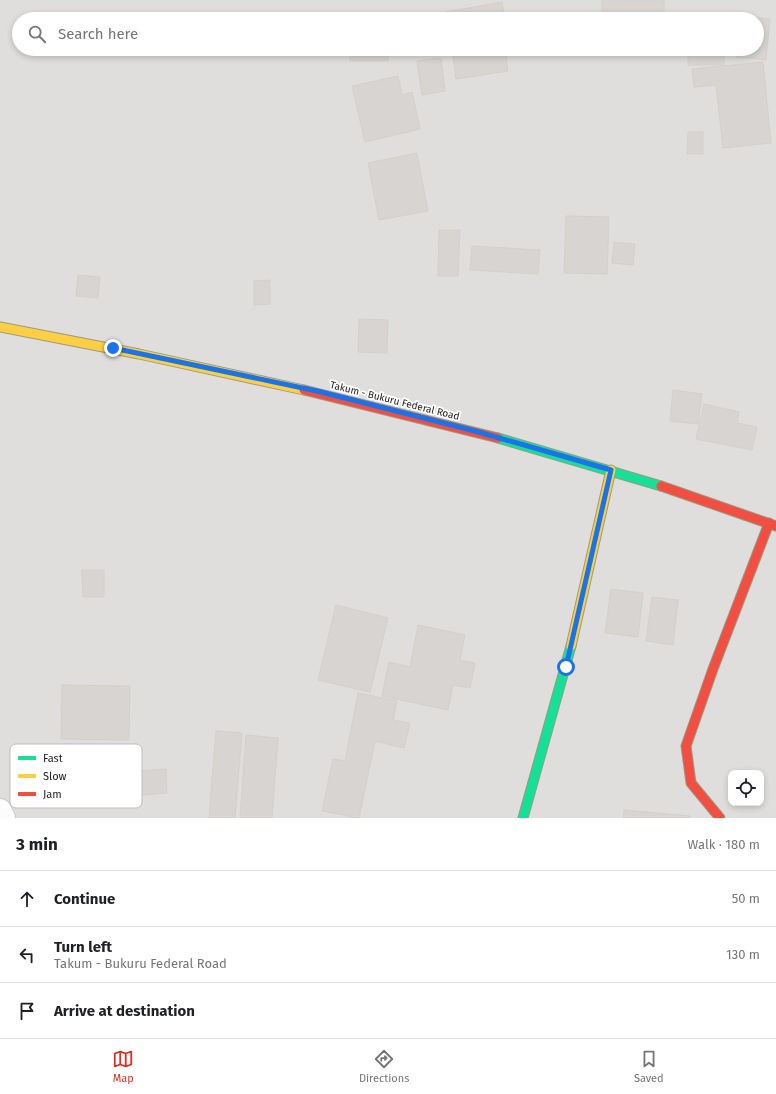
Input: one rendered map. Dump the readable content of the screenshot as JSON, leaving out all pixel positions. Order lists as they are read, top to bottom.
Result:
{
  "streets": {
    "main road": ["Takum - Bukuru Federal Road"]
  },
  "legend": ["Fast", "Slow", "Jam"],
  "page": {
    "search": "Search here",
    "heading": ["3 min", "Walk · 180 m"],
    "list": [
      ["Continue", "50 m"],
      ["Turn left", "Takum - Bukuru Federal Road", "130 m"],
      "Arrive at destination"
    ],
    "nav": ["Map", "Directions", "Saved"]
  }
}
